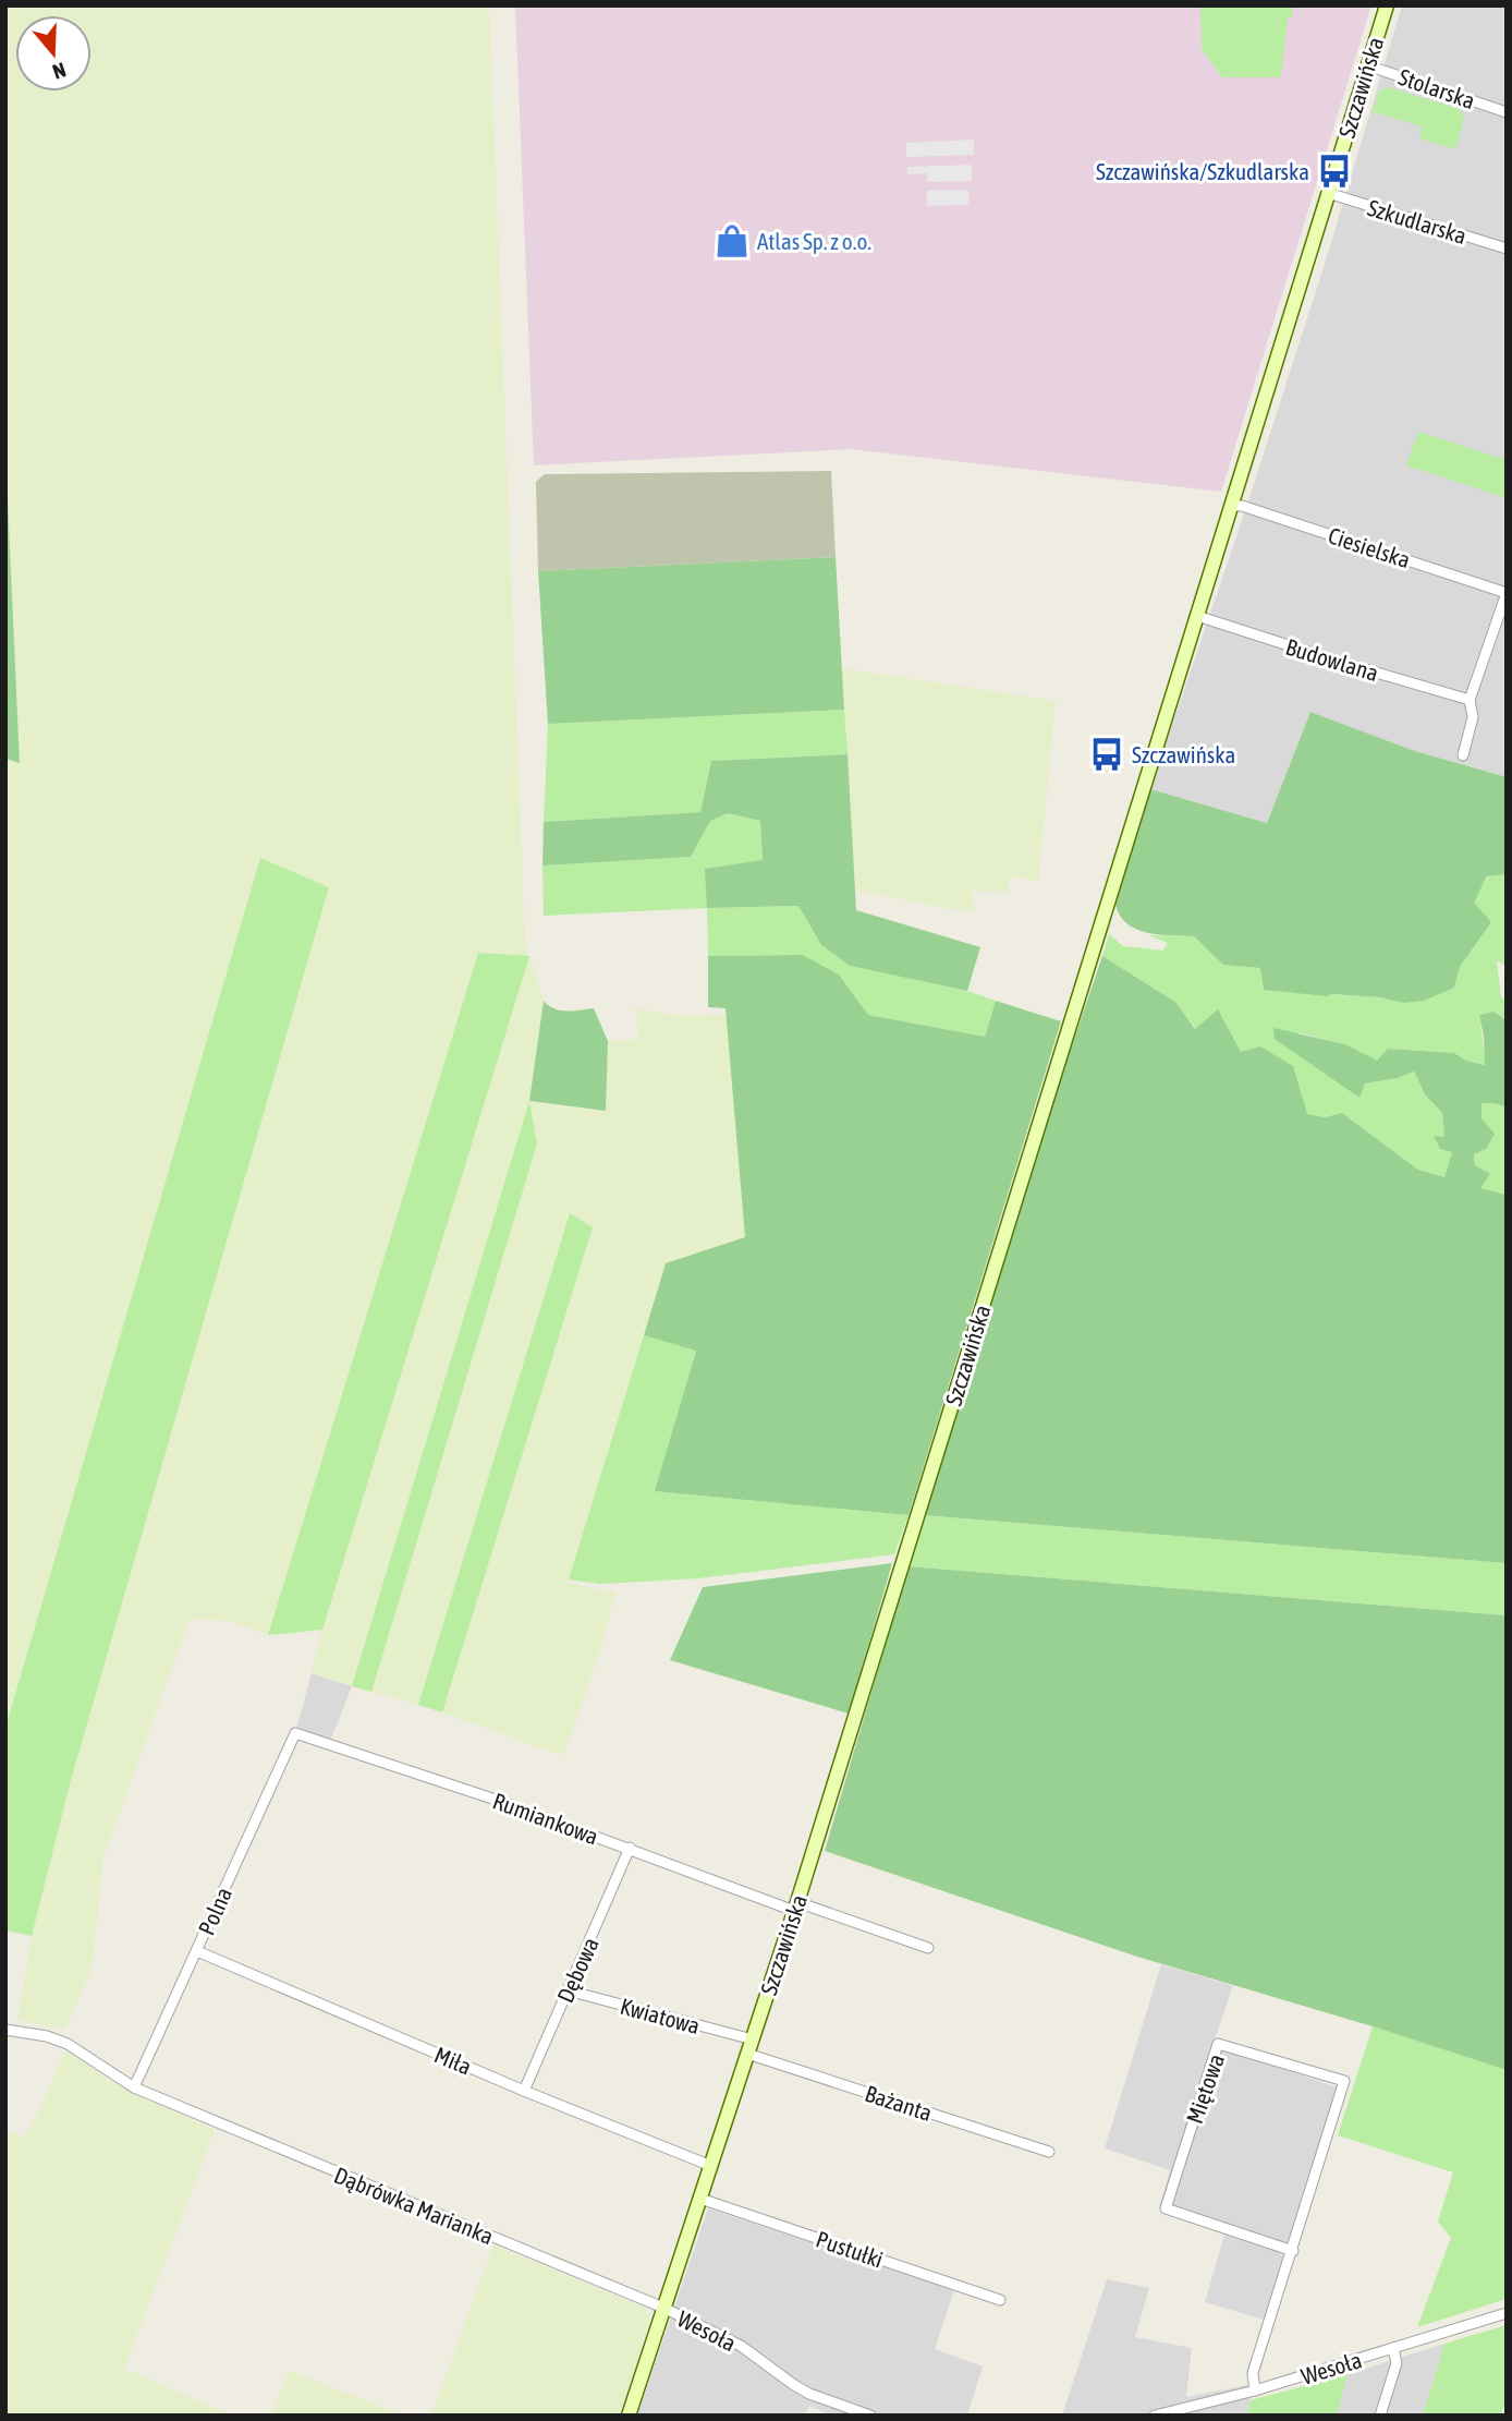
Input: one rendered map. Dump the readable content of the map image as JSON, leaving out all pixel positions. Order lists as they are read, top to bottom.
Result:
{
  "streets": {
    "street": [
      "Szczawińska",
      "Stolarska",
      "Szkudlarska",
      "Ciesielska",
      "Budowlana",
      "Rumiankowa",
      "Polna",
      "Dębowa",
      "Kwiatowa",
      "Miła",
      "Miętowa",
      "Bażanta",
      "Dąbrówka Marianka",
      "Pustułki",
      "Wesoła"
    ]
  },
  "crossings": [
    ["Szczawińska", "Stolarska"],
    ["Szczawińska", "Szkudlarska"],
    ["Szczawińska", "Ciesielska"],
    ["Szczawińska", "Budowlana"],
    ["Szczawińska", "Rumiankowa"],
    ["Szczawińska", "Kwiatowa"],
    ["Szczawińska", "Miła"],
    ["Szczawińska", "Bażanta"],
    ["Szczawińska", "Dąbrówka Marianka"],
    ["Szczawińska", "Pustułki"],
    ["Szczawińska", "Wesoła"],
    ["Rumiankowa", "Polna"],
    ["Rumiankowa", "Dębowa"],
    ["Polna", "Miła"],
    ["Polna", "Dąbrówka Marianka"],
    ["Dębowa", "Kwiatowa"],
    ["Dębowa", "Miła"],
    ["Kwiatowa", "Bażanta"],
    ["Miętowa", "Wesoła"],
    ["Dąbrówka Marianka", "Wesoła"]
  ],
  "places": {
    "bus stop": ["Szczawińska/Szkudlarska", "Szczawińska"],
    "shop": ["Atlas Sp. z o.o."]
  },
  "north": "bottom"
}
